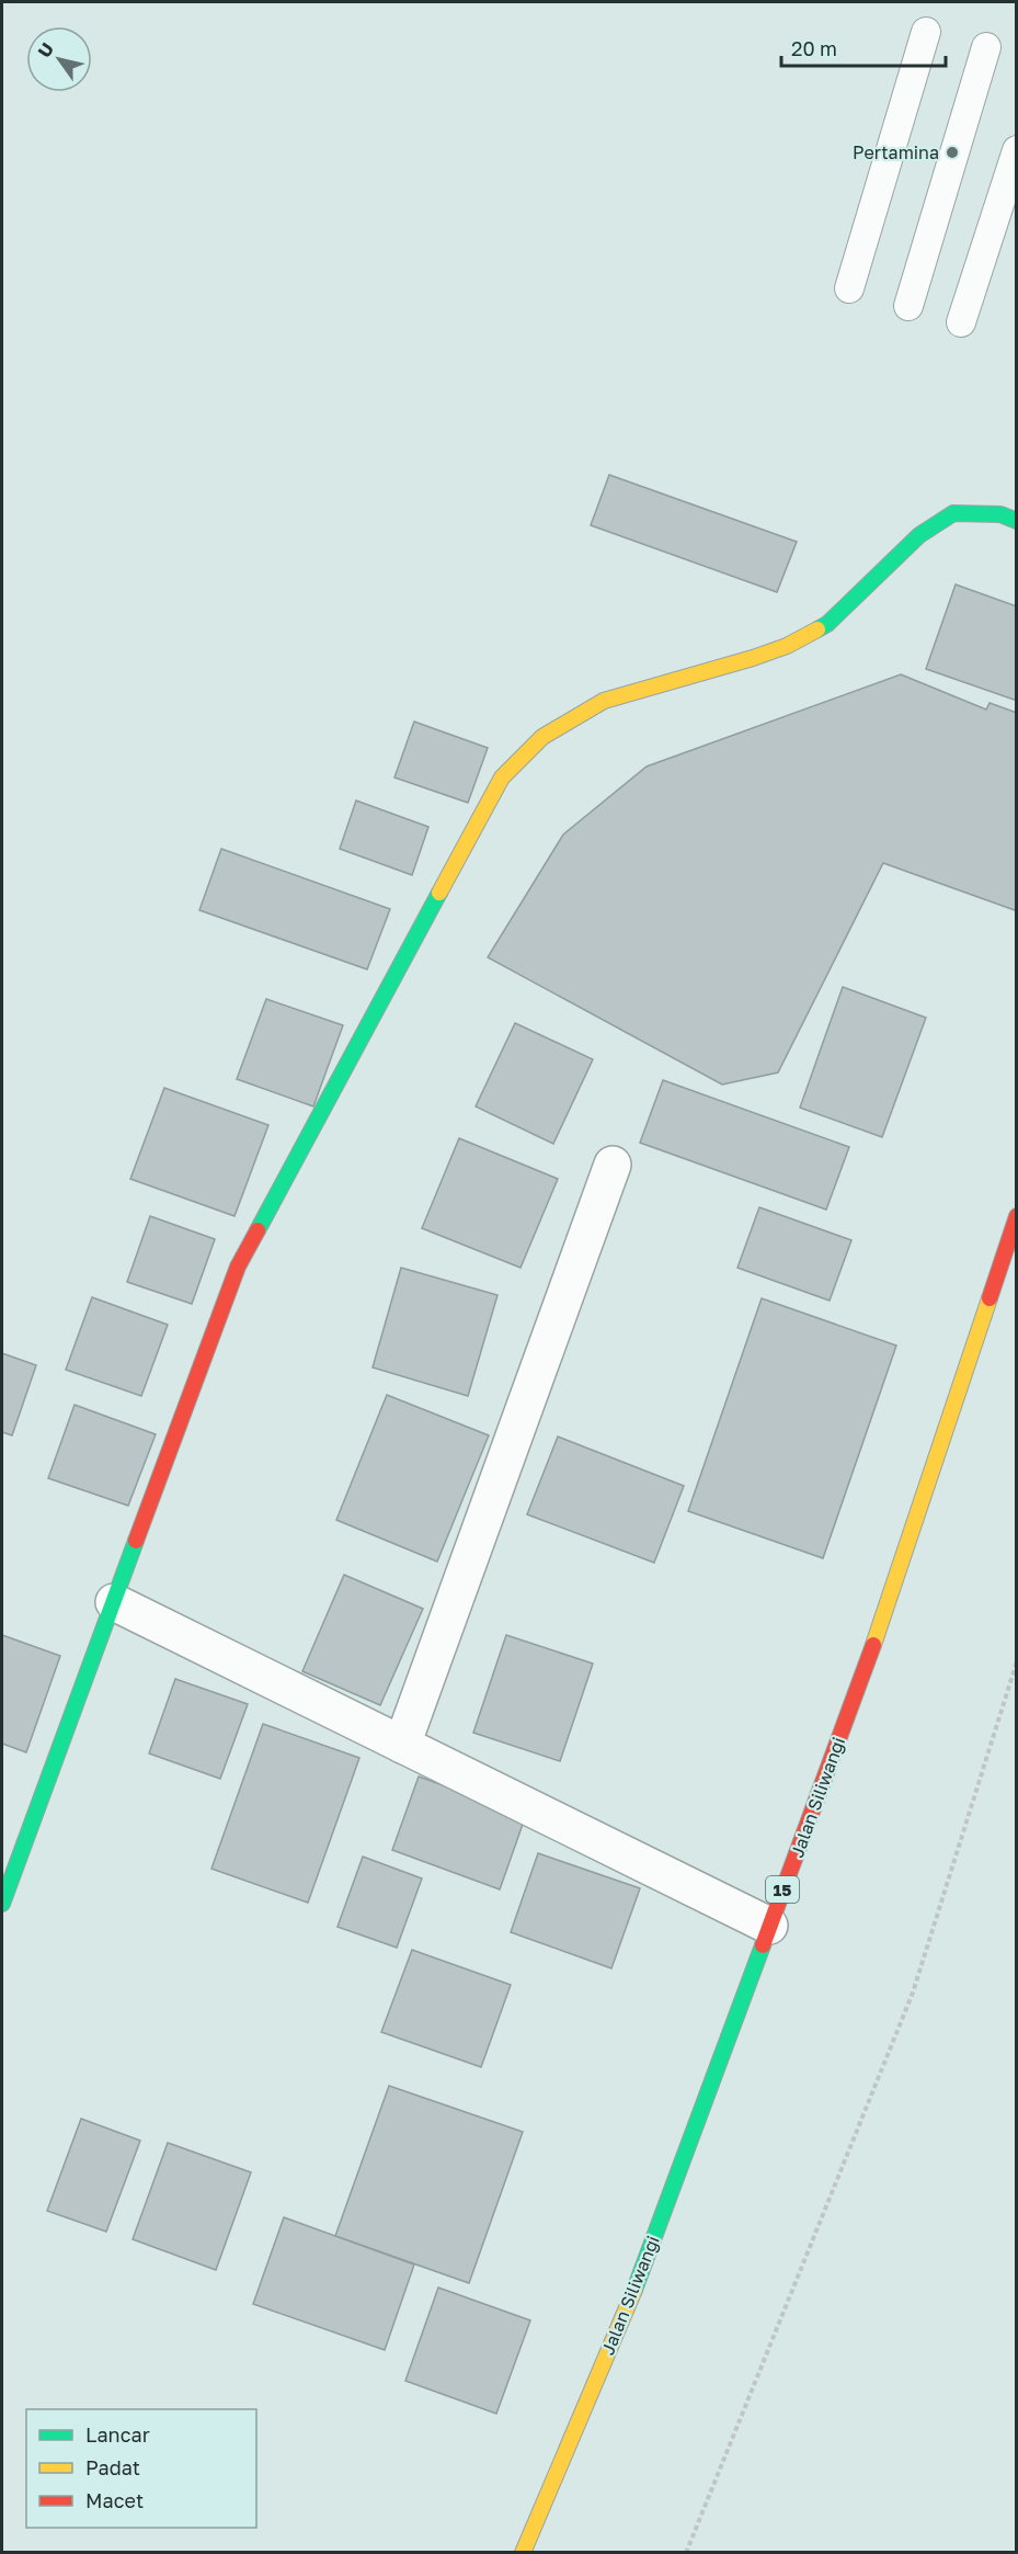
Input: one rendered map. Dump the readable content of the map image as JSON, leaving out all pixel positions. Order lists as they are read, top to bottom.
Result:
{
  "streets": {
    "main road": ["Jalan Siliwangi", "15"]
  },
  "places": ["Pertamina"],
  "legend": ["Lancar", "Padat", "Macet"],
  "scale_bar": "20 m",
  "north": "top left"
}
